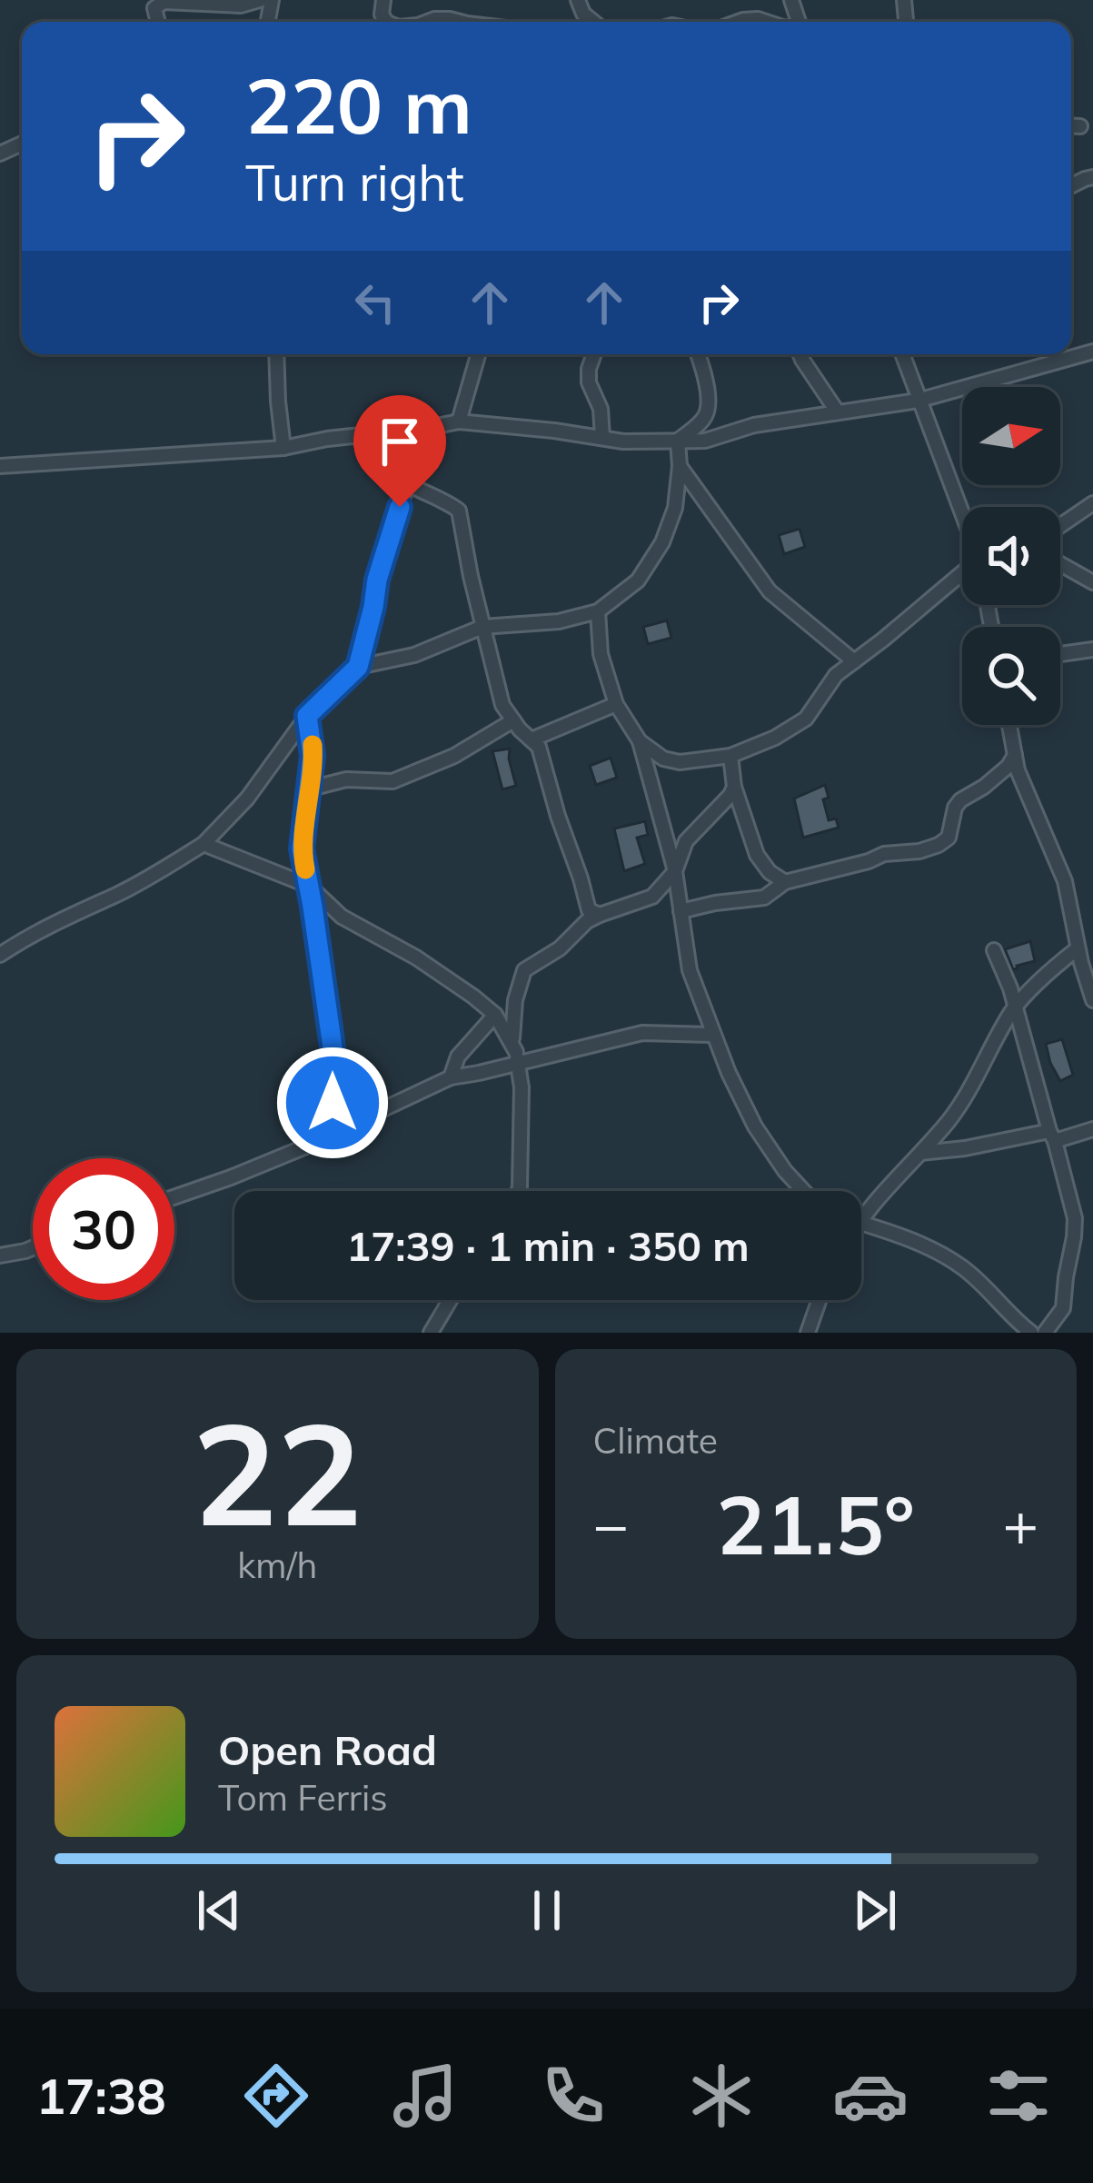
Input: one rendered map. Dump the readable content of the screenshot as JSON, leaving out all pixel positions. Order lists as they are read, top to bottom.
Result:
{
  "north": "right",
  "page": {
    "turn": ["220 m", "Turn right"],
    "limit": "30",
    "trip": "17:39 · 1 min · 350 m",
    "tile": [
      ["22", "km/h"],
      "Climate"
    ],
    "heat": ["−", "21.5°", "+"],
    "song": ["Open Road", "Tom Ferris"],
    "tabs": "17:38"
  }
}
